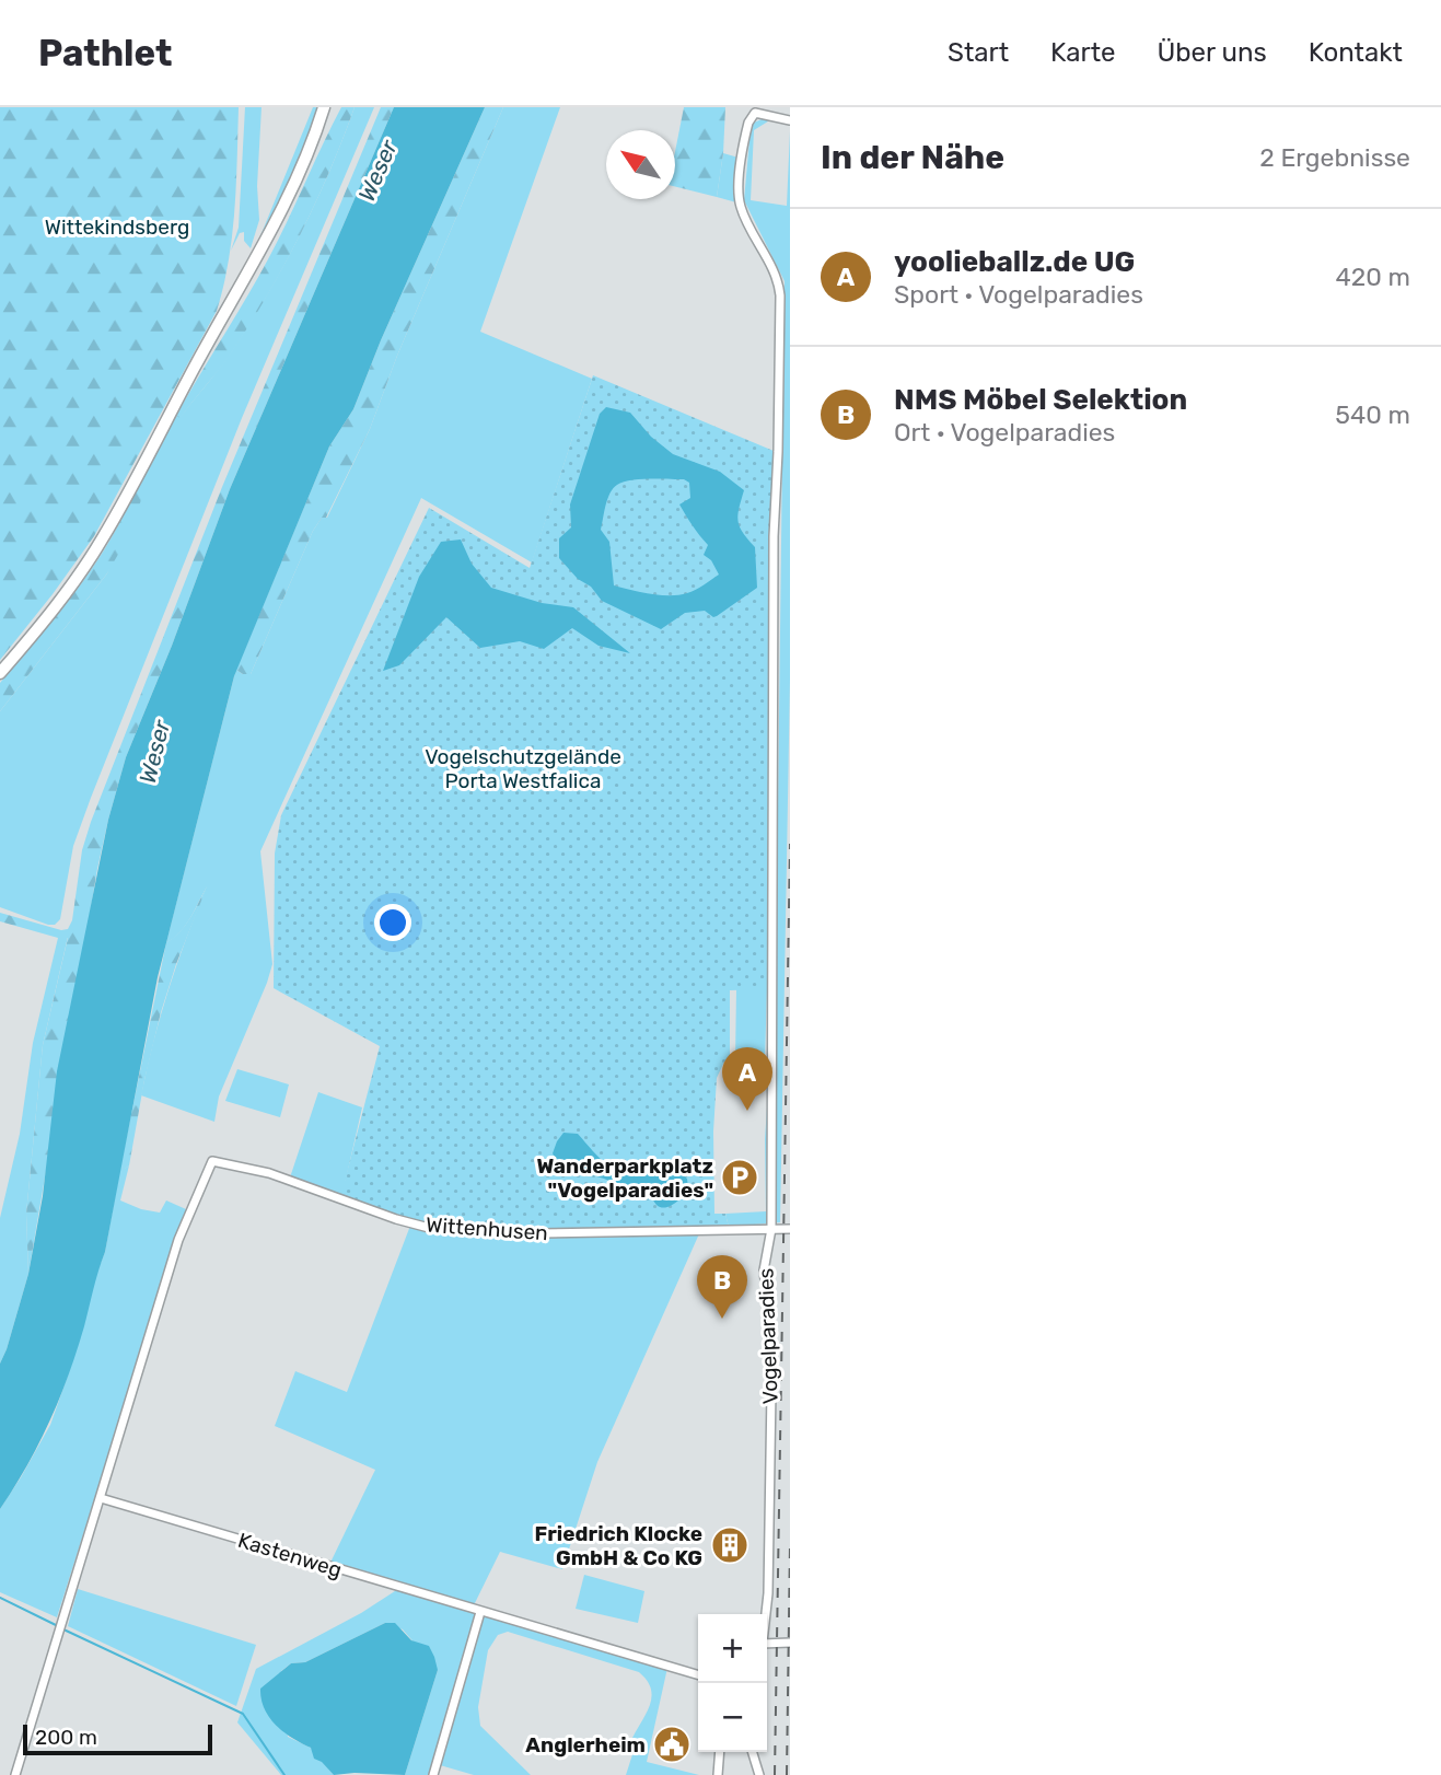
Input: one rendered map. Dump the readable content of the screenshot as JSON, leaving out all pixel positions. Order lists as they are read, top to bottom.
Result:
{
  "streets": {
    "street": ["Wittenhusen", "Vogelparadies", "Kastenweg"]
  },
  "crossings": [
    ["Wittenhusen", "Vogelparadies"],
    ["Wittenhusen", "Kastenweg"]
  ],
  "water": ["Weser"],
  "parks": ["Wittekindsberg", "Vogelschutzgelände Porta Westfalica"],
  "places": {
    "parking": ["Wanderparkplatz \"Vogelparadies\""],
    "building": ["Friedrich Klocke GmbH & Co KG"],
    "public building": ["Anglerheim"]
  },
  "scale_bar": "200 m",
  "north": "top left",
  "page": {
    "header": "Pathlet",
    "nav": [
      "Start",
      "Karte",
      "Über uns",
      "Kontakt"
    ],
    "heading": ["In der Nähe", "2 Ergebnisse"],
    "list": [
      {
        "mark": "A",
        "name": "yoolieballz.de UG",
        "note": "Sport · Vogelparadies",
        "value": "420 m"
      },
      {
        "mark": "B",
        "name": "NMS Möbel Selektion",
        "note": "Ort · Vogelparadies",
        "value": "540 m"
      }
    ],
    "pins": ["A", "B"],
    "map_buttons": ["+", "−"],
    "scale": "200 m"
  }
}
